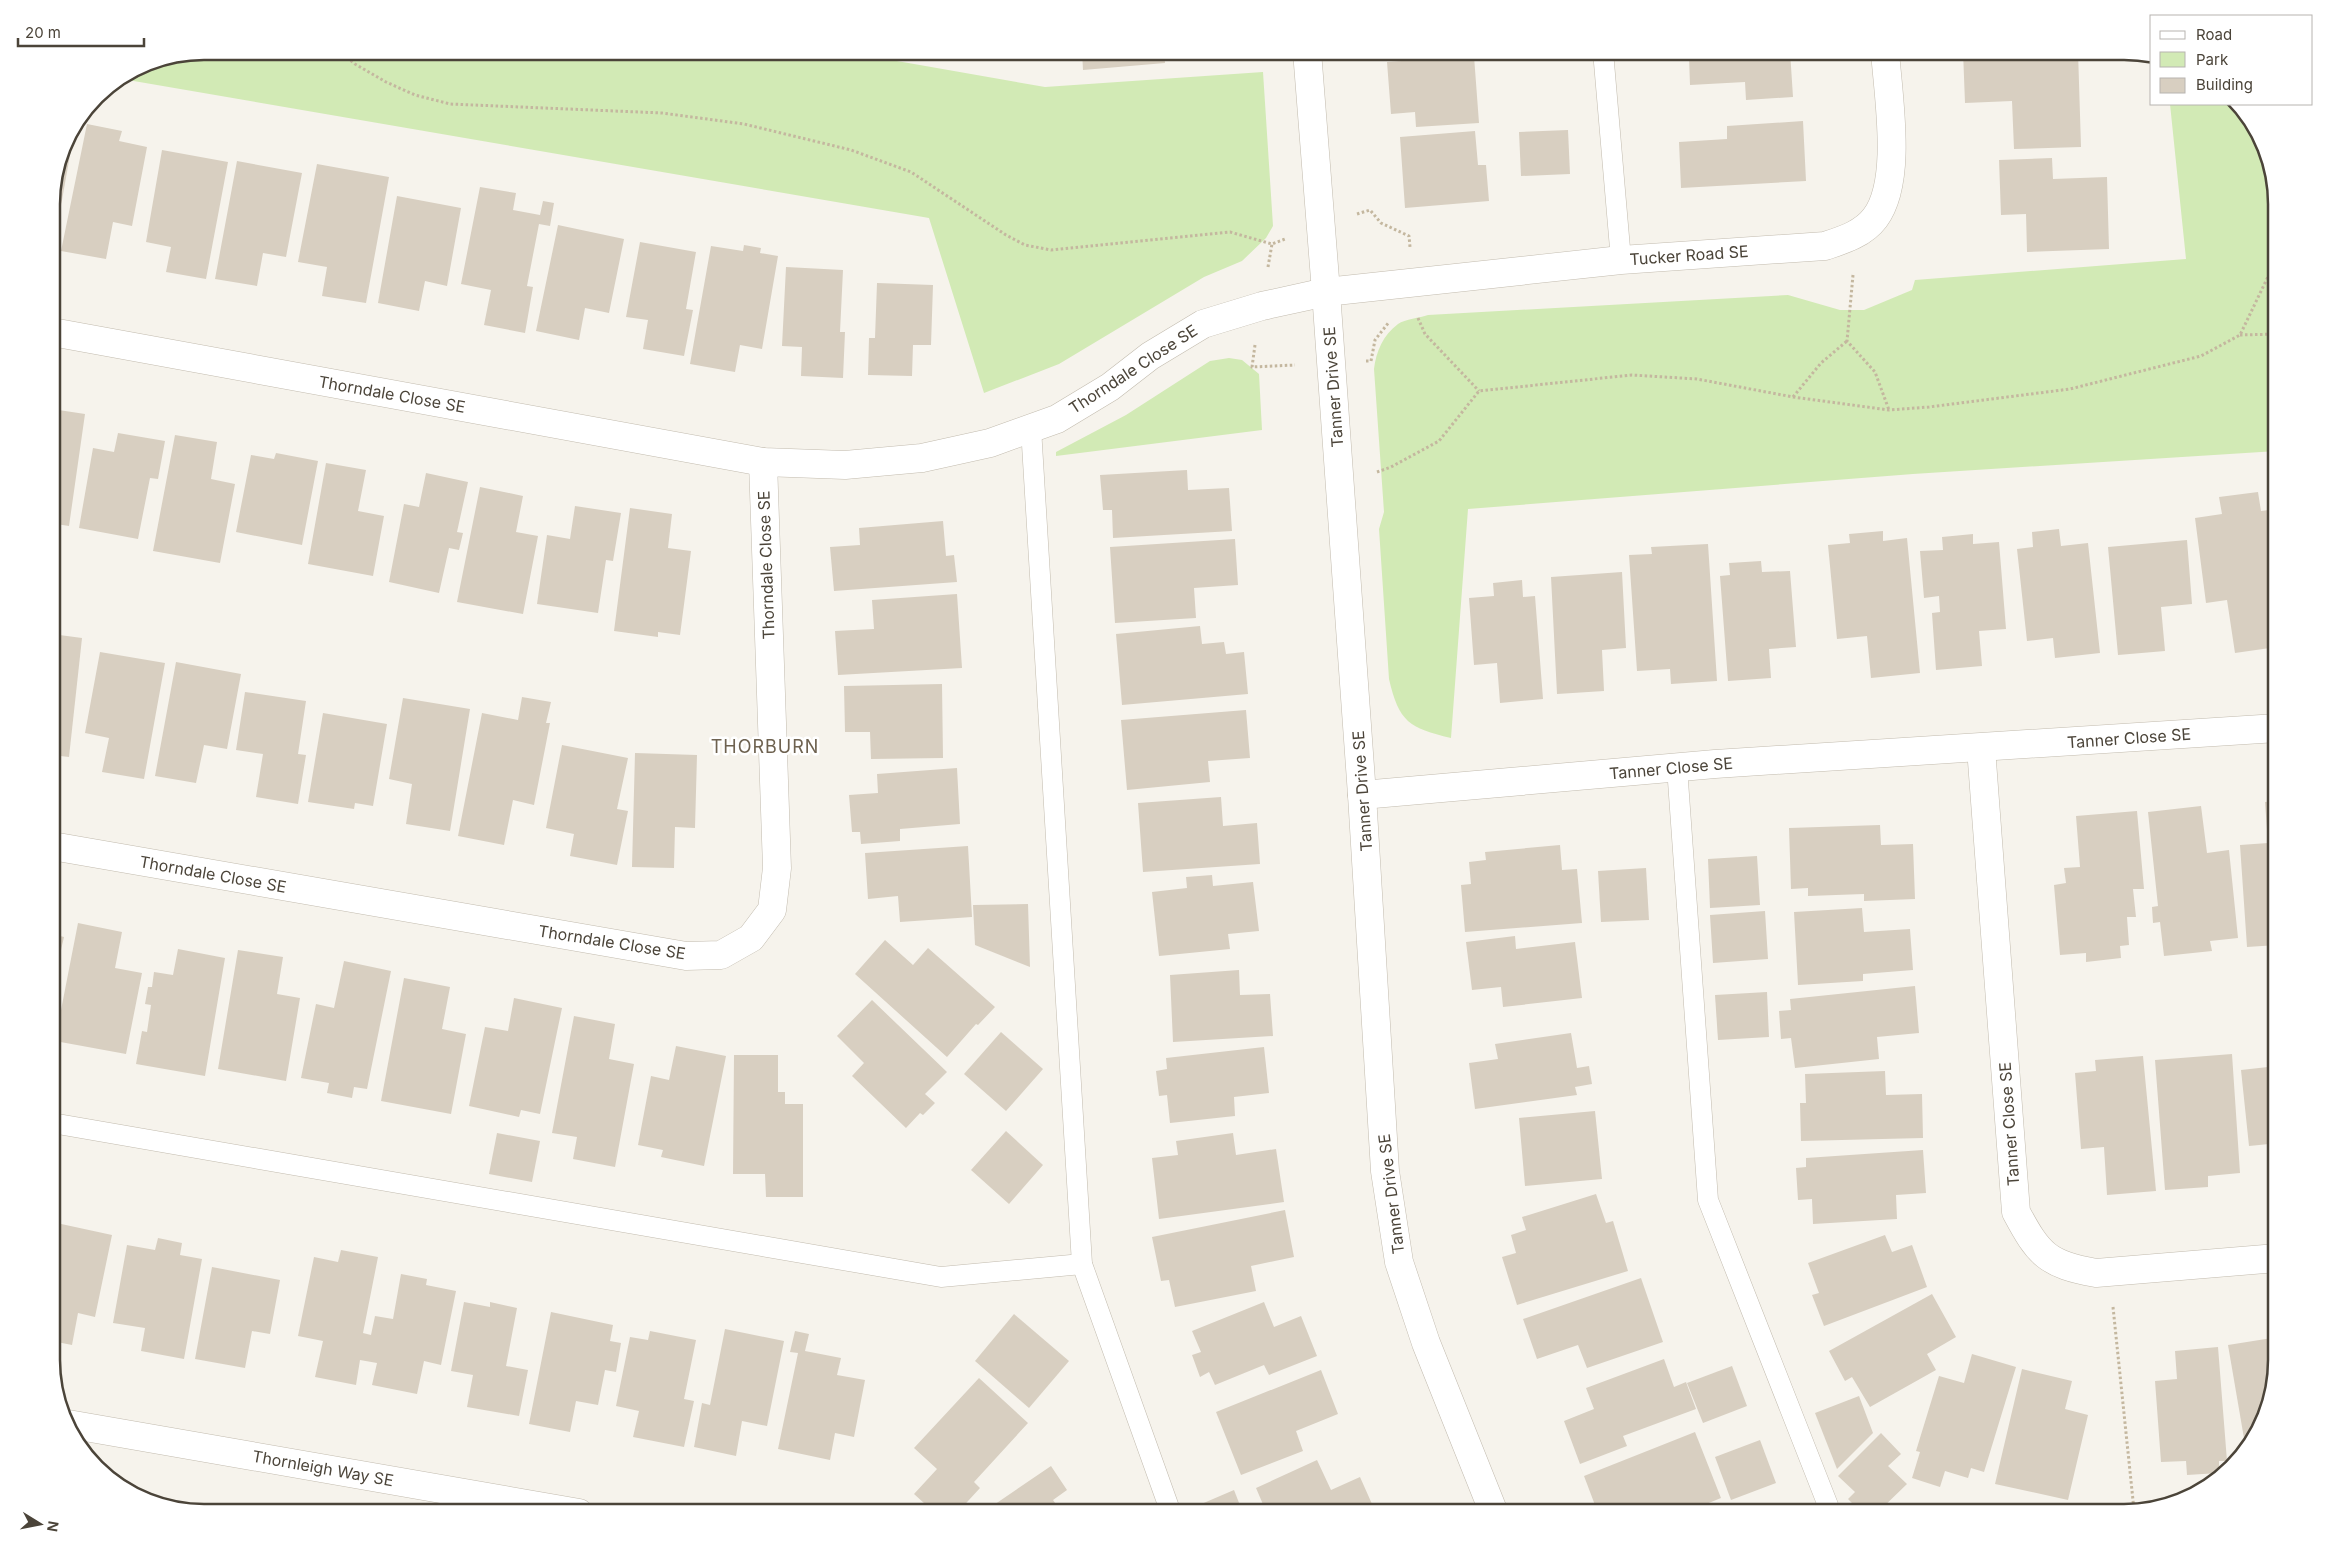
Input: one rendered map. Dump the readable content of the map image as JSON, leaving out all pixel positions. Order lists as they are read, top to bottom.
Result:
{
  "streets": {
    "street": [
      "Tucker Road SE",
      "Thorndale Close SE",
      "Tanner Drive SE",
      "Tanner Close SE",
      "Thornleigh Way SE"
    ]
  },
  "crossings": [
    ["Tucker Road SE", "Thorndale Close SE"],
    ["Tucker Road SE", "Tanner Drive SE"],
    ["Thorndale Close SE", "Tanner Drive SE"],
    ["Tanner Drive SE", "Tanner Close SE"]
  ],
  "districts": ["THORBURN"],
  "legend": ["Road", "Park", "Building"],
  "scale_bar": "20 m",
  "north": "right"
}
